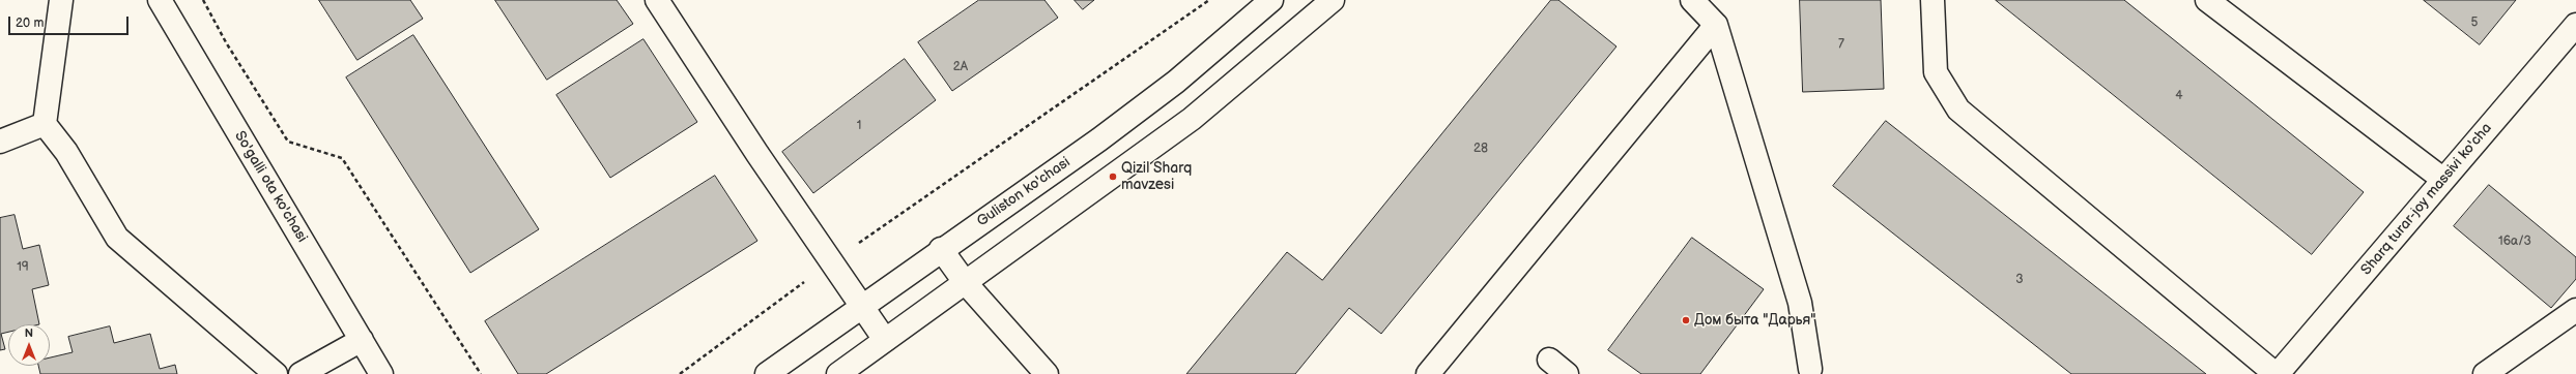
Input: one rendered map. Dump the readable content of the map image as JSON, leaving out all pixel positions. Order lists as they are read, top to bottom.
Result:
{
  "streets": {
    "street": ["So'galli ota ko'chasi", "Guliston ko'chasi", "Sharq turar-joy massivi ko'cha"]
  },
  "places": ["Qizil Sharq mavzesi", "Дом быта \"Дарья\""],
  "house_numbers": [
    "5",
    "7",
    "2A",
    "4",
    "1",
    "28",
    "16а/3",
    "19",
    "3"
  ],
  "scale_bar": "20 m",
  "north": "top"
}
